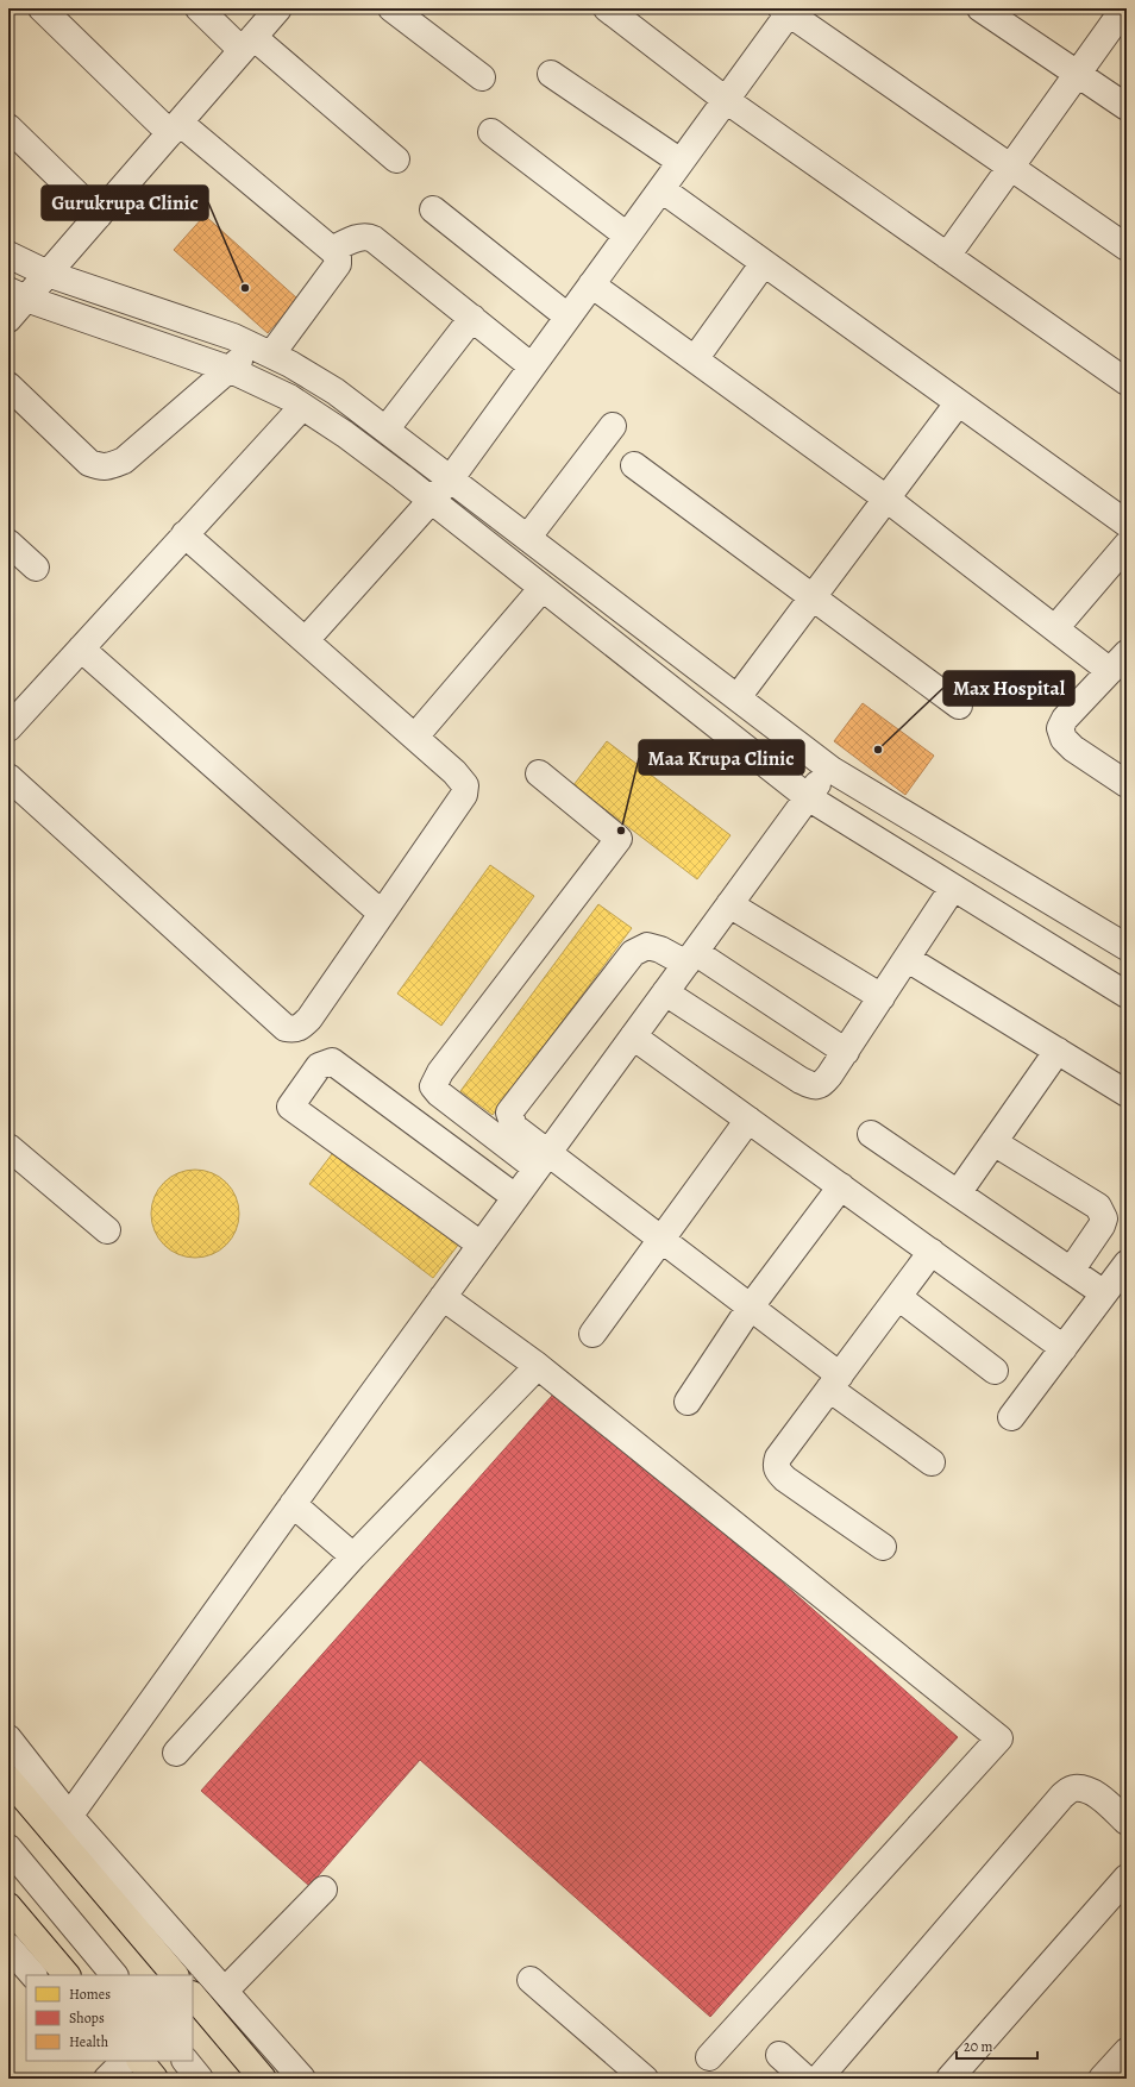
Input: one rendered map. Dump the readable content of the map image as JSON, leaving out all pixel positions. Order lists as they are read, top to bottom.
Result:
{
  "places": ["Gurukrupa Clinic", "Max Hospital", "Maa Krupa Clinic"],
  "legend": ["Homes", "Shops", "Health"],
  "scale_bar": "20 m"
}
